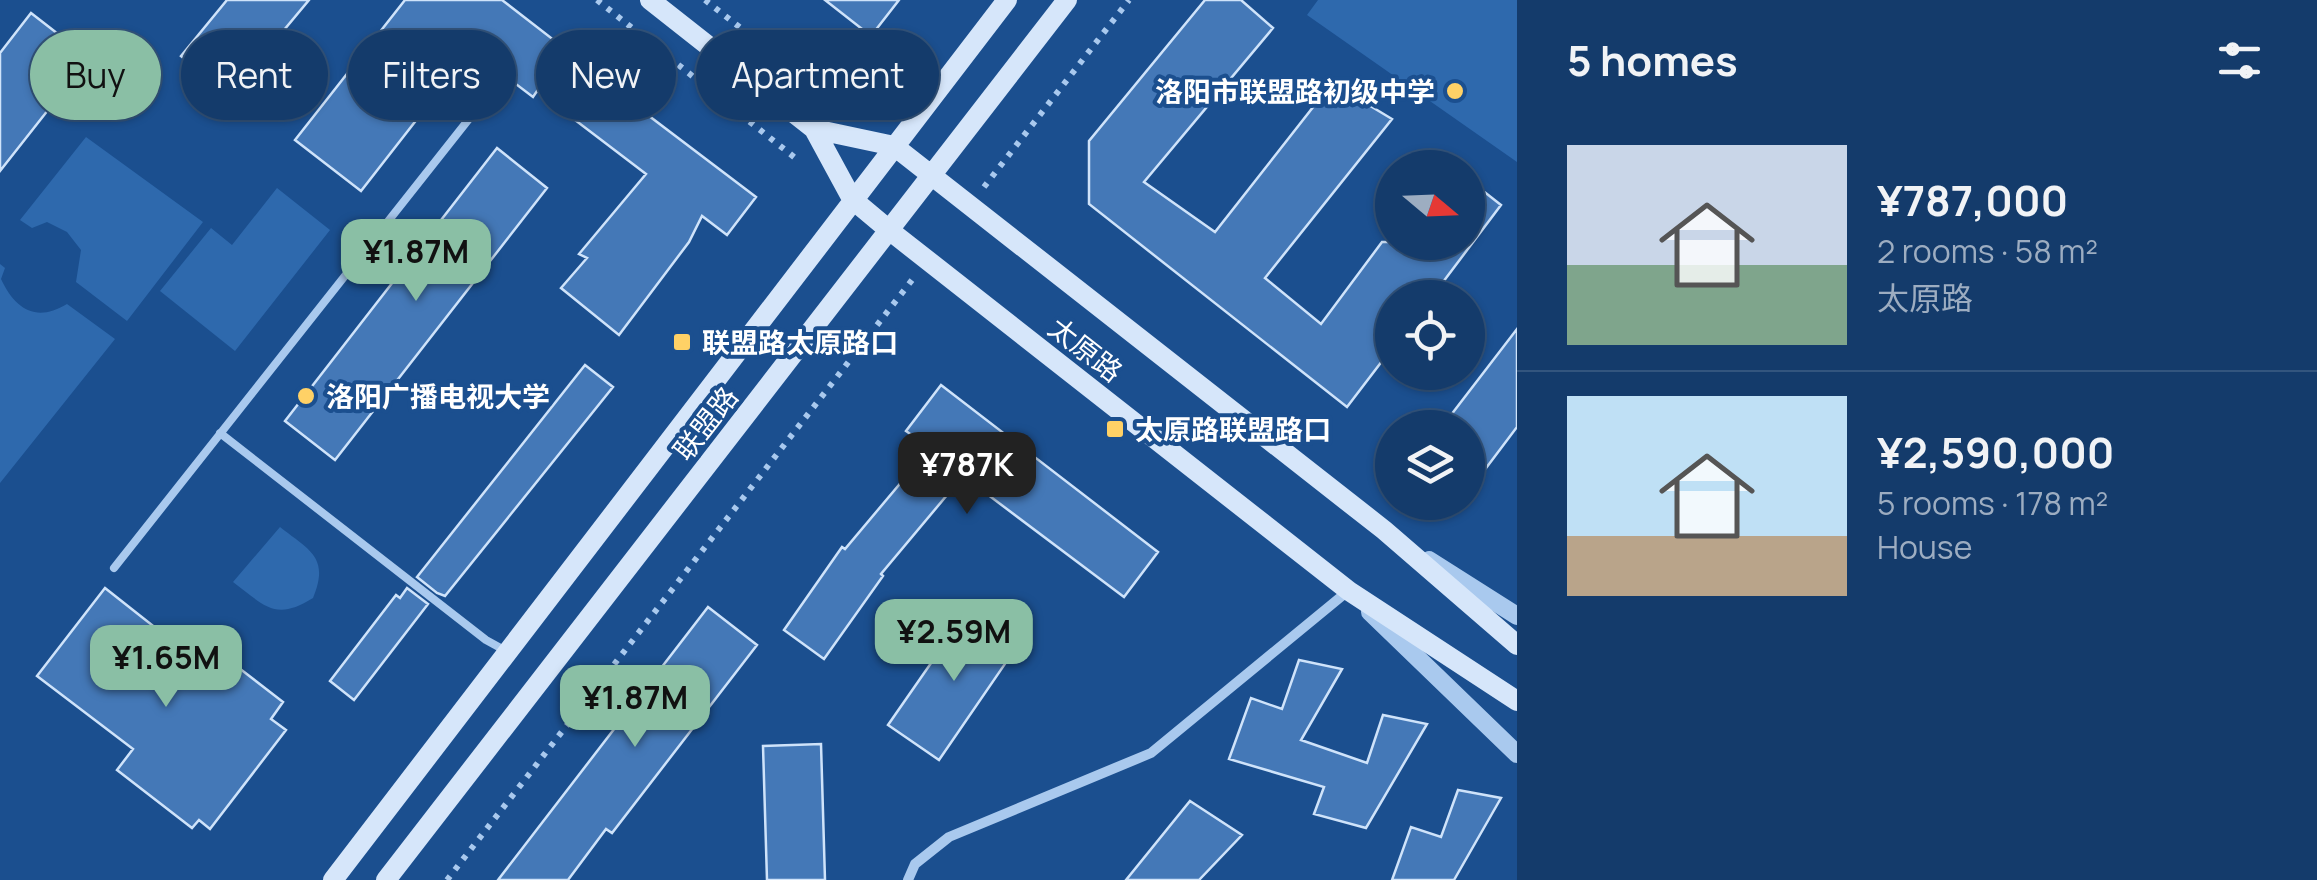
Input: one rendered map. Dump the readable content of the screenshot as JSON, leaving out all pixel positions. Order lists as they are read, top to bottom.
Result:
{
  "streets": {
    "main road": ["太原路", "联盟路"]
  },
  "crossings": [
    ["太原路", "联盟路"]
  ],
  "places": {
    "other": ["洛阳市联盟路初级中学", "洛阳广播电视大学"],
    "transit": ["联盟路太原路口", "太原路联盟路口"]
  },
  "north": "right",
  "page": {
    "heading": "5 homes",
    "chip": [
      "Buy",
      "Rent",
      "Filters",
      "New",
      "Apartment"
    ],
    "list": [
      {
        "name": "¥787,000",
        "note": "2 rooms · 58 m² · 太原路"
      },
      {
        "name": "¥2,590,000",
        "note": "5 rooms · 178 m² · House"
      }
    ],
    "price": [
      "¥1.87M",
      "¥787K",
      "¥2.59M",
      "¥1.65M",
      "¥1.87M"
    ]
  }
}
